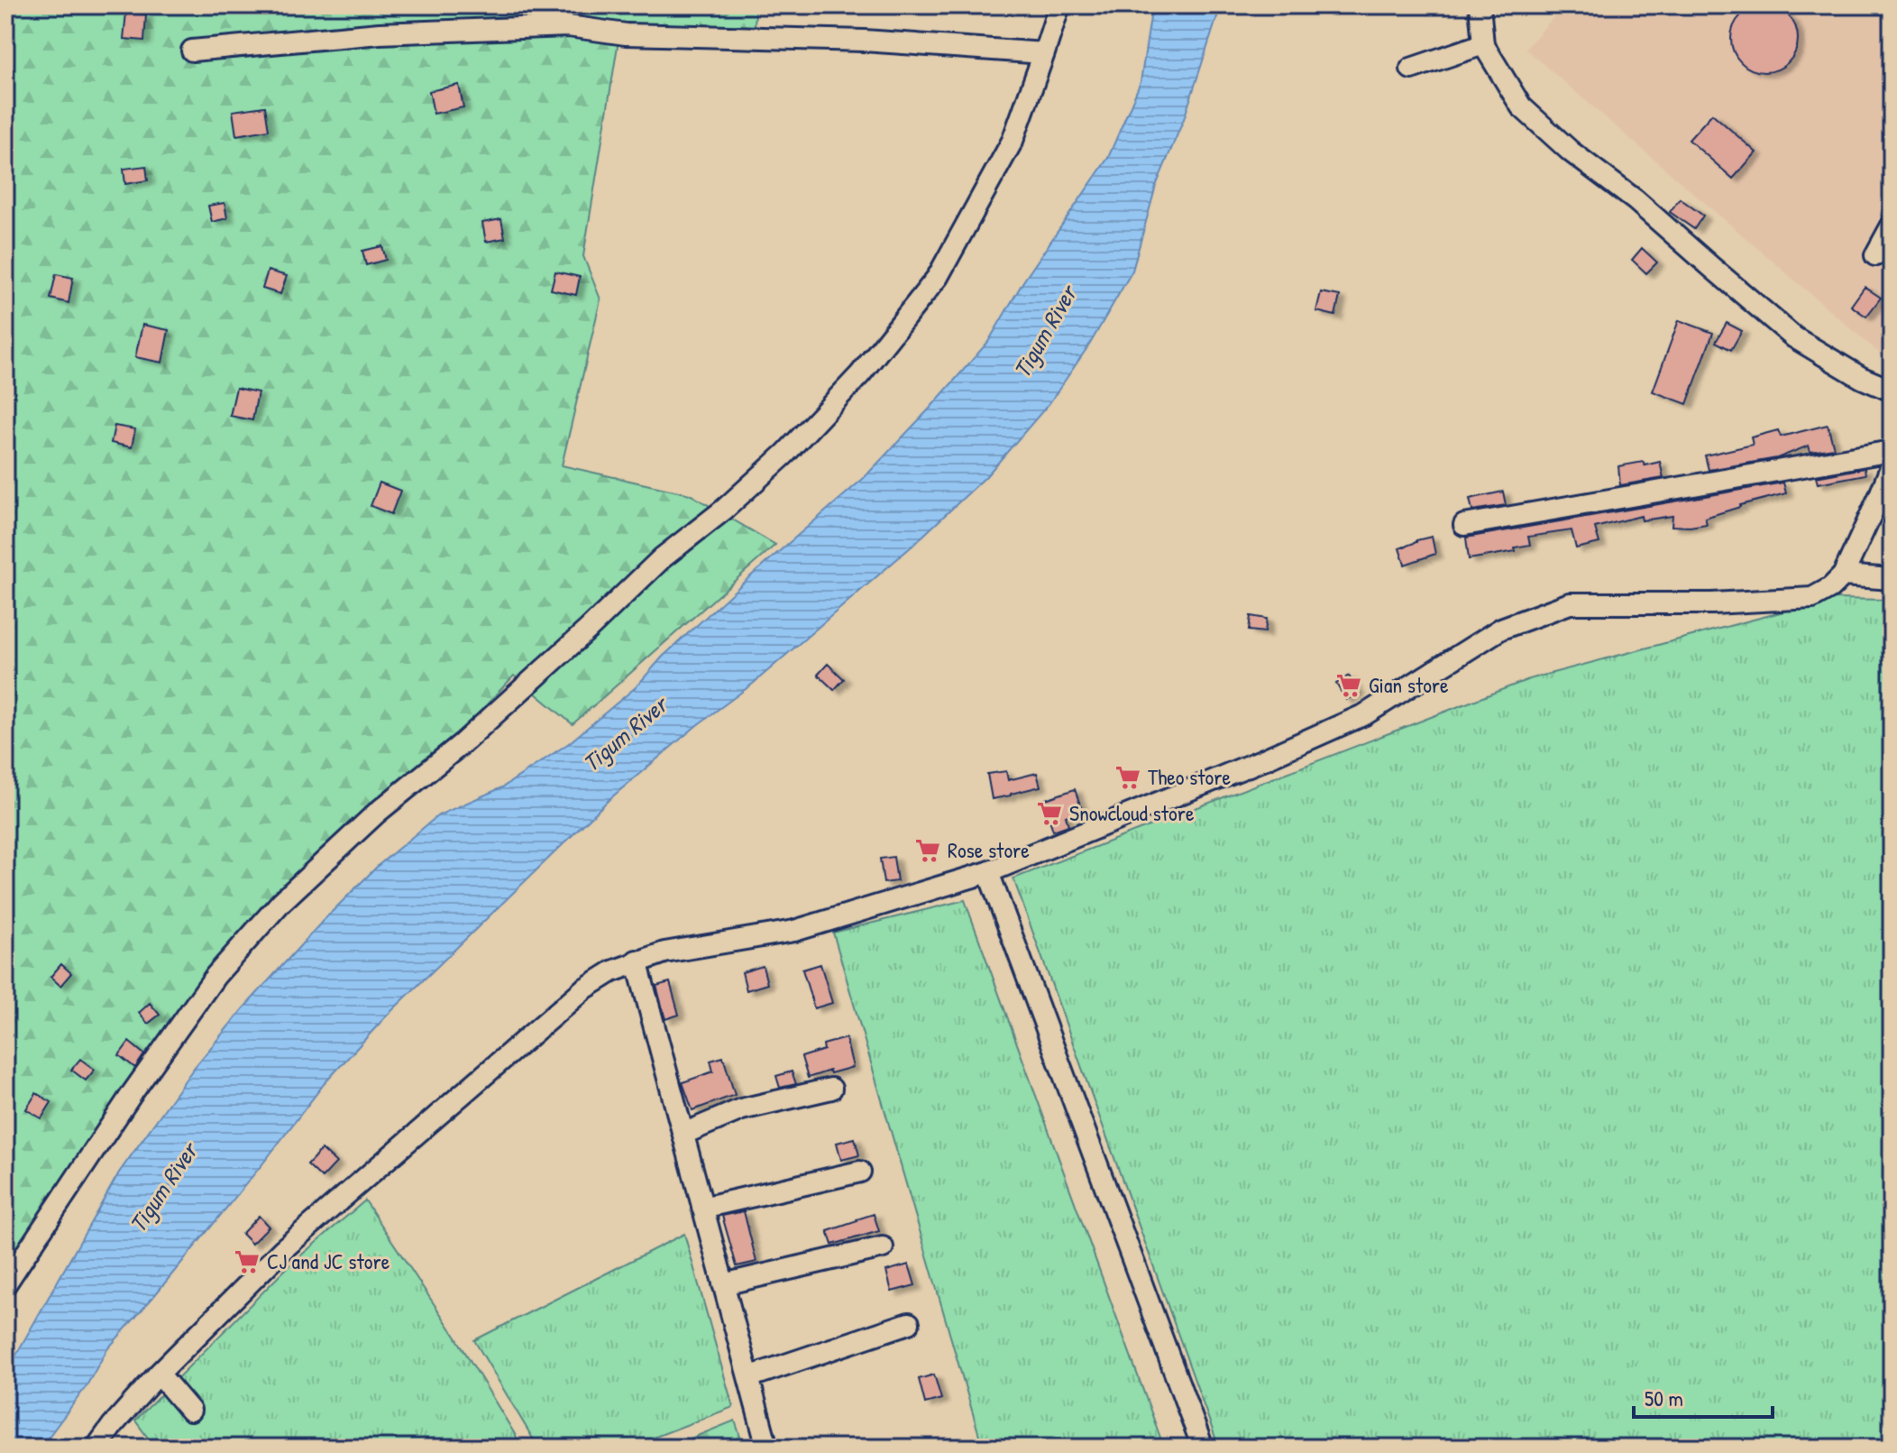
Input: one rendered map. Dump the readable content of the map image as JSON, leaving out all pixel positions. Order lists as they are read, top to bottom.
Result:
{
  "water": ["Tigum River"],
  "places": {
    "supermarket": [
      "Gian store",
      "Theo store",
      "Snowcloud store",
      "Rose store",
      "CJ and JC store"
    ]
  },
  "scale_bar": "50 m"
}
